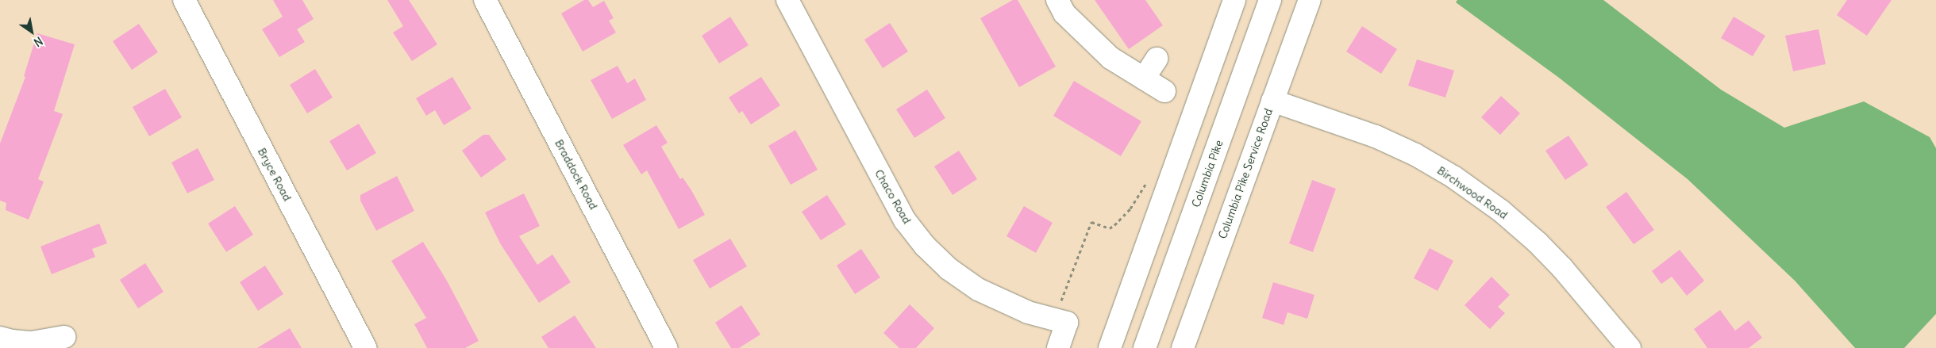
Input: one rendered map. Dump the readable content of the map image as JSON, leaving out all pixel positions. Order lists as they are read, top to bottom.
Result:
{
  "streets": {
    "street": [
      "Columbia Pike",
      "Columbia Pike Service Road",
      "Bryce Road",
      "Braddock Road",
      "Birchwood Road",
      "Chaco Road"
    ]
  },
  "crossings": [
    ["Columbia Pike Service Road", "Birchwood Road"]
  ],
  "north": "bottom right"
}
